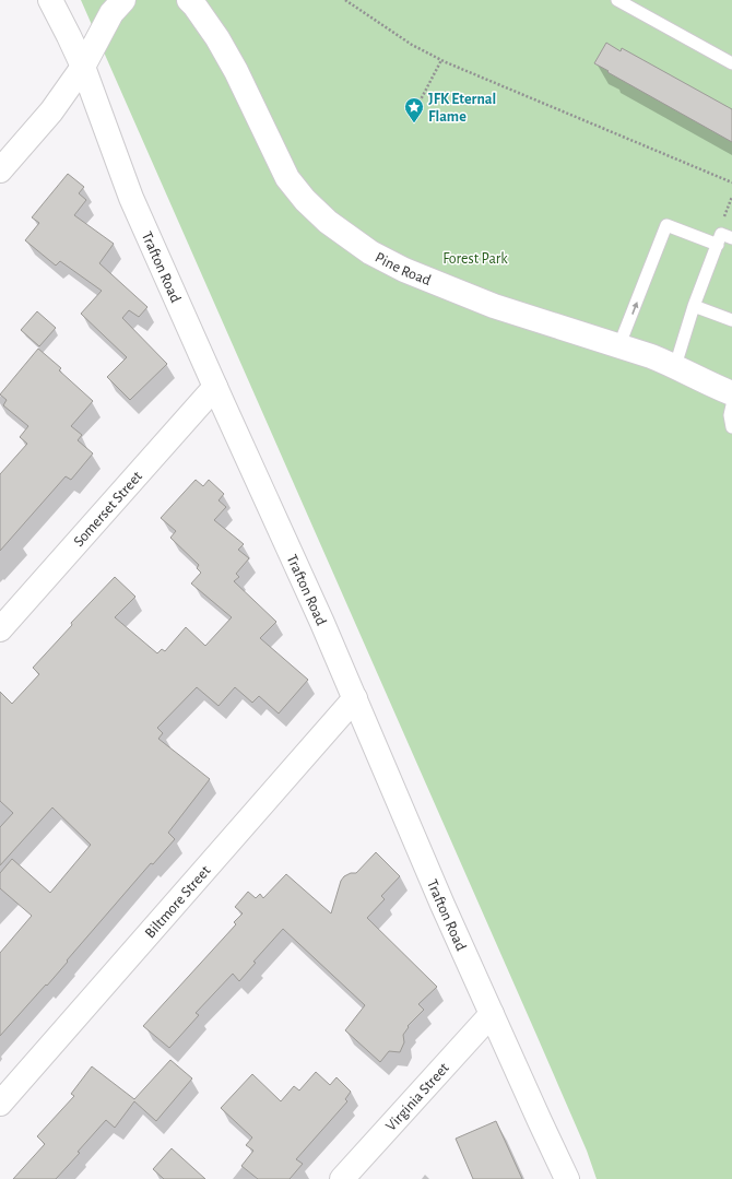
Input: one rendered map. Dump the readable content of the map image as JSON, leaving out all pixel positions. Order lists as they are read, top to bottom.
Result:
{
  "streets": {
    "street": [
      "Trafton Road",
      "Pine Road",
      "Somerset Street",
      "Biltmore Street",
      "Virginia Street"
    ]
  },
  "crossings": [
    ["Trafton Road", "Somerset Street"],
    ["Trafton Road", "Biltmore Street"],
    ["Trafton Road", "Virginia Street"]
  ],
  "parks": ["Forest Park"],
  "places": {
    "place": ["JFK Eternal Flame"]
  }
}
